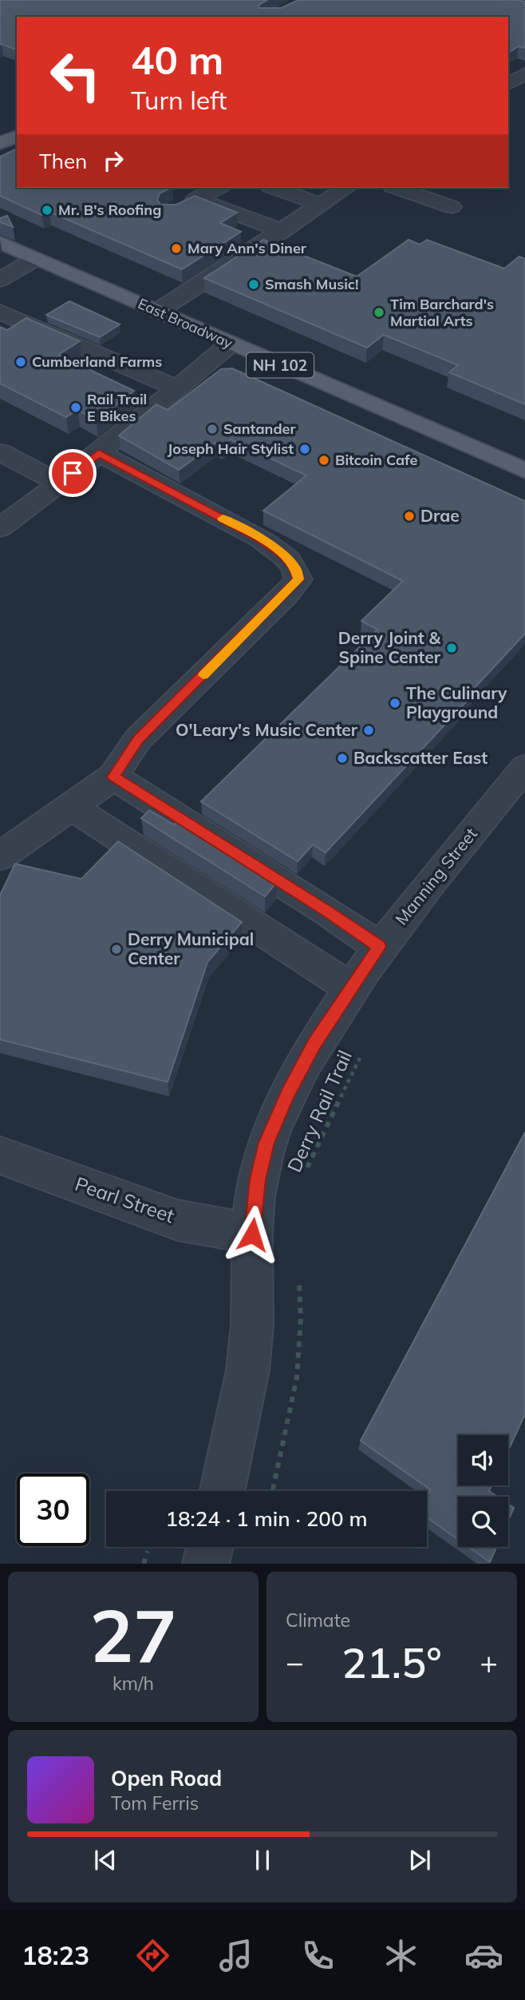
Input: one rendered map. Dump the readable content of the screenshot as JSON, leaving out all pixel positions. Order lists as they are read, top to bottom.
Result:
{
  "streets": {
    "main road": ["East Broadway", "NH 102"],
    "street": ["Manning Street", "Pearl Street"],
    "path": ["Derry Rail Trail"]
  },
  "crossings": [
    ["Manning Street", "Pearl Street"]
  ],
  "places": [
    "Mr. B's Roofing",
    "Mary Ann's Diner",
    "Smash Music!",
    "Tim Barchard's Martial Arts",
    "Cumberland Farms",
    "Rail Trail E Bikes",
    "Santander",
    "Joseph Hair Stylist",
    "Bitcoin Cafe",
    "Drae",
    "Derry Joint & Spine Center",
    "The Culinary Playground",
    "O'Leary's Music Center",
    "Backscatter East",
    "Derry Municipal Center"
  ],
  "page": {
    "turn": ["40 m", "Turn left"],
    "then": "Then",
    "limit": "30",
    "trip": "18:24 · 1 min · 200 m",
    "tile": [
      ["27", "km/h"],
      "Climate"
    ],
    "heat": ["−", "21.5°", "+"],
    "song": ["Open Road", "Tom Ferris"],
    "tabs": "18:23"
  }
}
